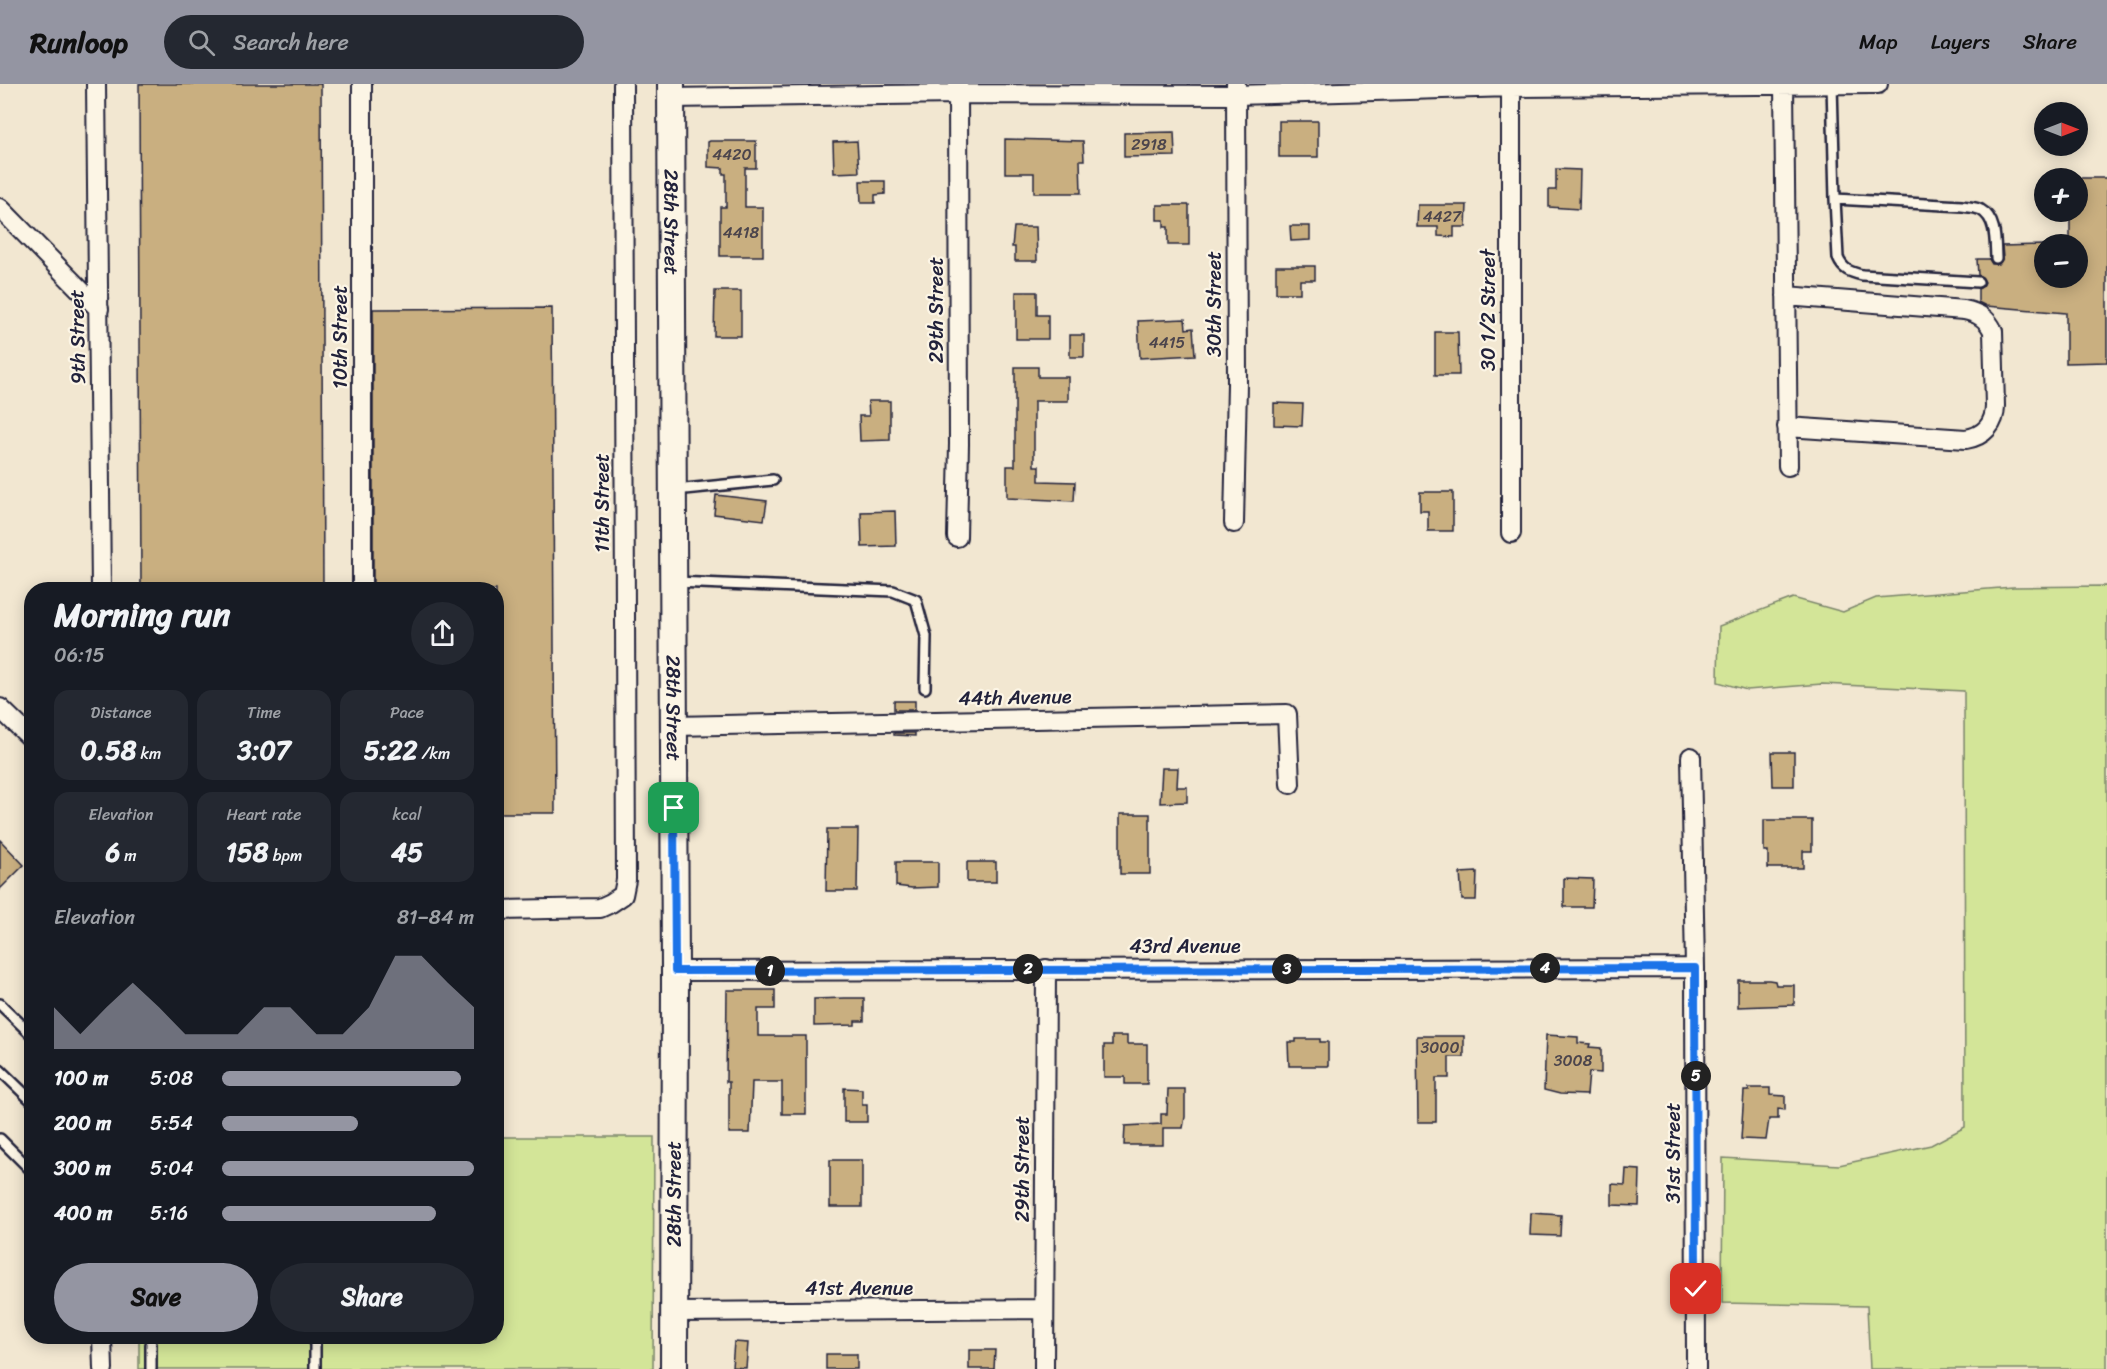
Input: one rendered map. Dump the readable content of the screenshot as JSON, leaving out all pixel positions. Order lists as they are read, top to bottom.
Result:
{
  "streets": {
    "main road": ["28th Street"],
    "street": [
      "30th Street",
      "29th Street",
      "30 1/2 Street",
      "9th Street",
      "10th Street",
      "11th Street",
      "44th Avenue",
      "43rd Avenue",
      "31st Street",
      "41st Avenue"
    ]
  },
  "crossings": [
    ["28th Street", "44th Avenue"],
    ["28th Street", "43rd Avenue"],
    ["28th Street", "41st Avenue"],
    ["29th Street", "43rd Avenue"],
    ["29th Street", "41st Avenue"],
    ["43rd Avenue", "31st Street"]
  ],
  "house_numbers": [
    "2918",
    "4420",
    "4427",
    "4418",
    "4415",
    "3000",
    "3008"
  ],
  "north": "right",
  "page": {
    "header": "Runloop",
    "search": "Search here",
    "nav": ["Map", "Layers", "Share"],
    "map_buttons": ["+", "−"],
    "heading": ["Morning run", "06:15"],
    "stats": [
      ["Distance", "0.58 km"],
      ["Time", "3:07"],
      ["Pace", "5:22 /km"],
      ["Elevation", "6 m"],
      ["Heart rate", "158 bpm"],
      ["kcal", "45"]
    ],
    "chart": ["Elevation", "81–84 m"],
    "pins": [
      "4",
      "2",
      "3",
      "1",
      "5"
    ],
    "list": [
      {
        "name": "100 m",
        "note": "5:08"
      },
      {
        "name": "200 m",
        "note": "5:54"
      },
      {
        "name": "300 m",
        "note": "5:04"
      },
      {
        "name": "400 m",
        "note": "5:16"
      }
    ],
    "buttons": ["Save", "Share"]
  }
}
